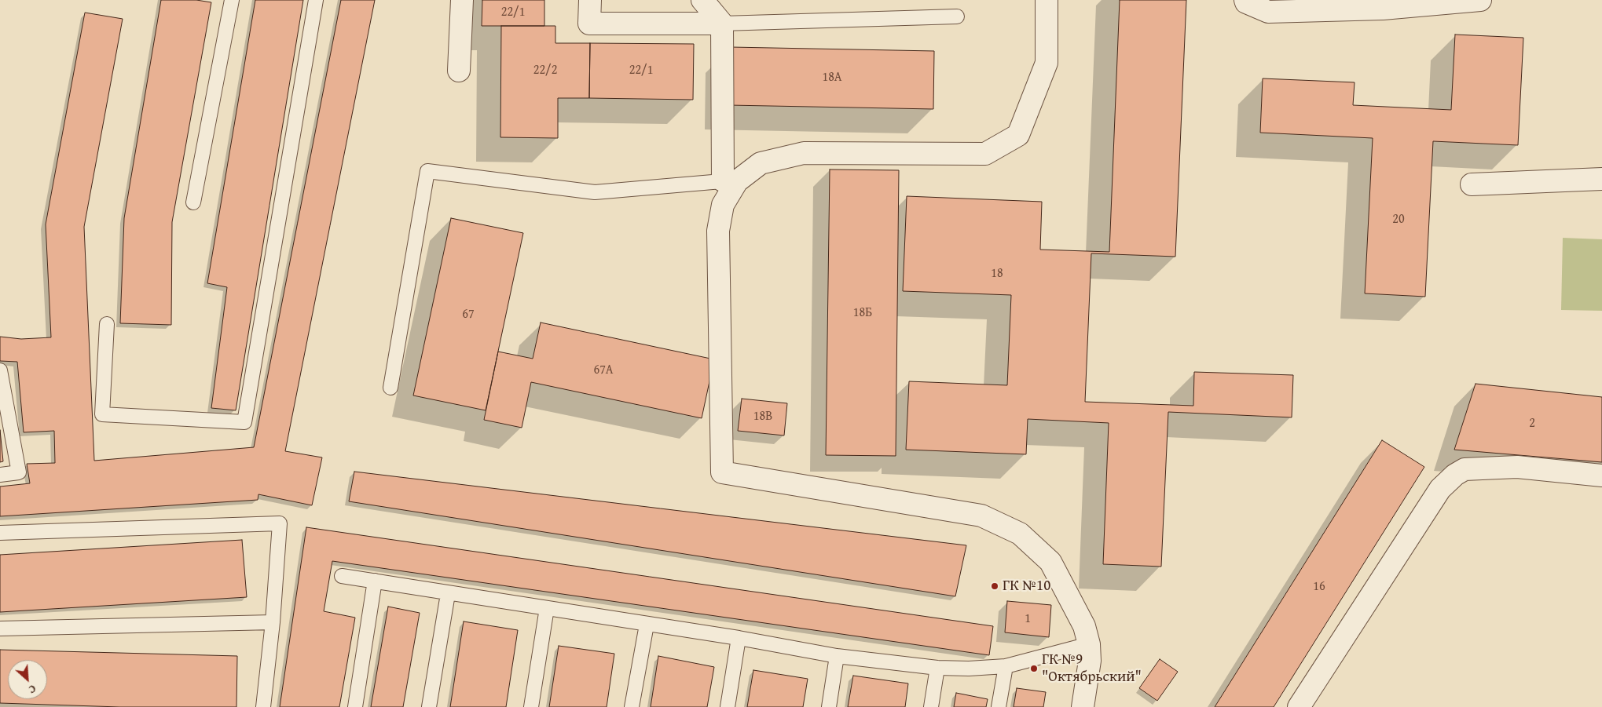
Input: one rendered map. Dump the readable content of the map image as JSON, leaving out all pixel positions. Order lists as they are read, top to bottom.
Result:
{
  "places": ["ГК №10", "ГК №9 \"Октябрьский\""],
  "house_numbers": [
    "22/1",
    "22/2",
    "22/1",
    "18А",
    "20",
    "18",
    "18Б",
    "67",
    "67А",
    "18В",
    "2",
    "16",
    "1"
  ],
  "north": "bottom right"
}
